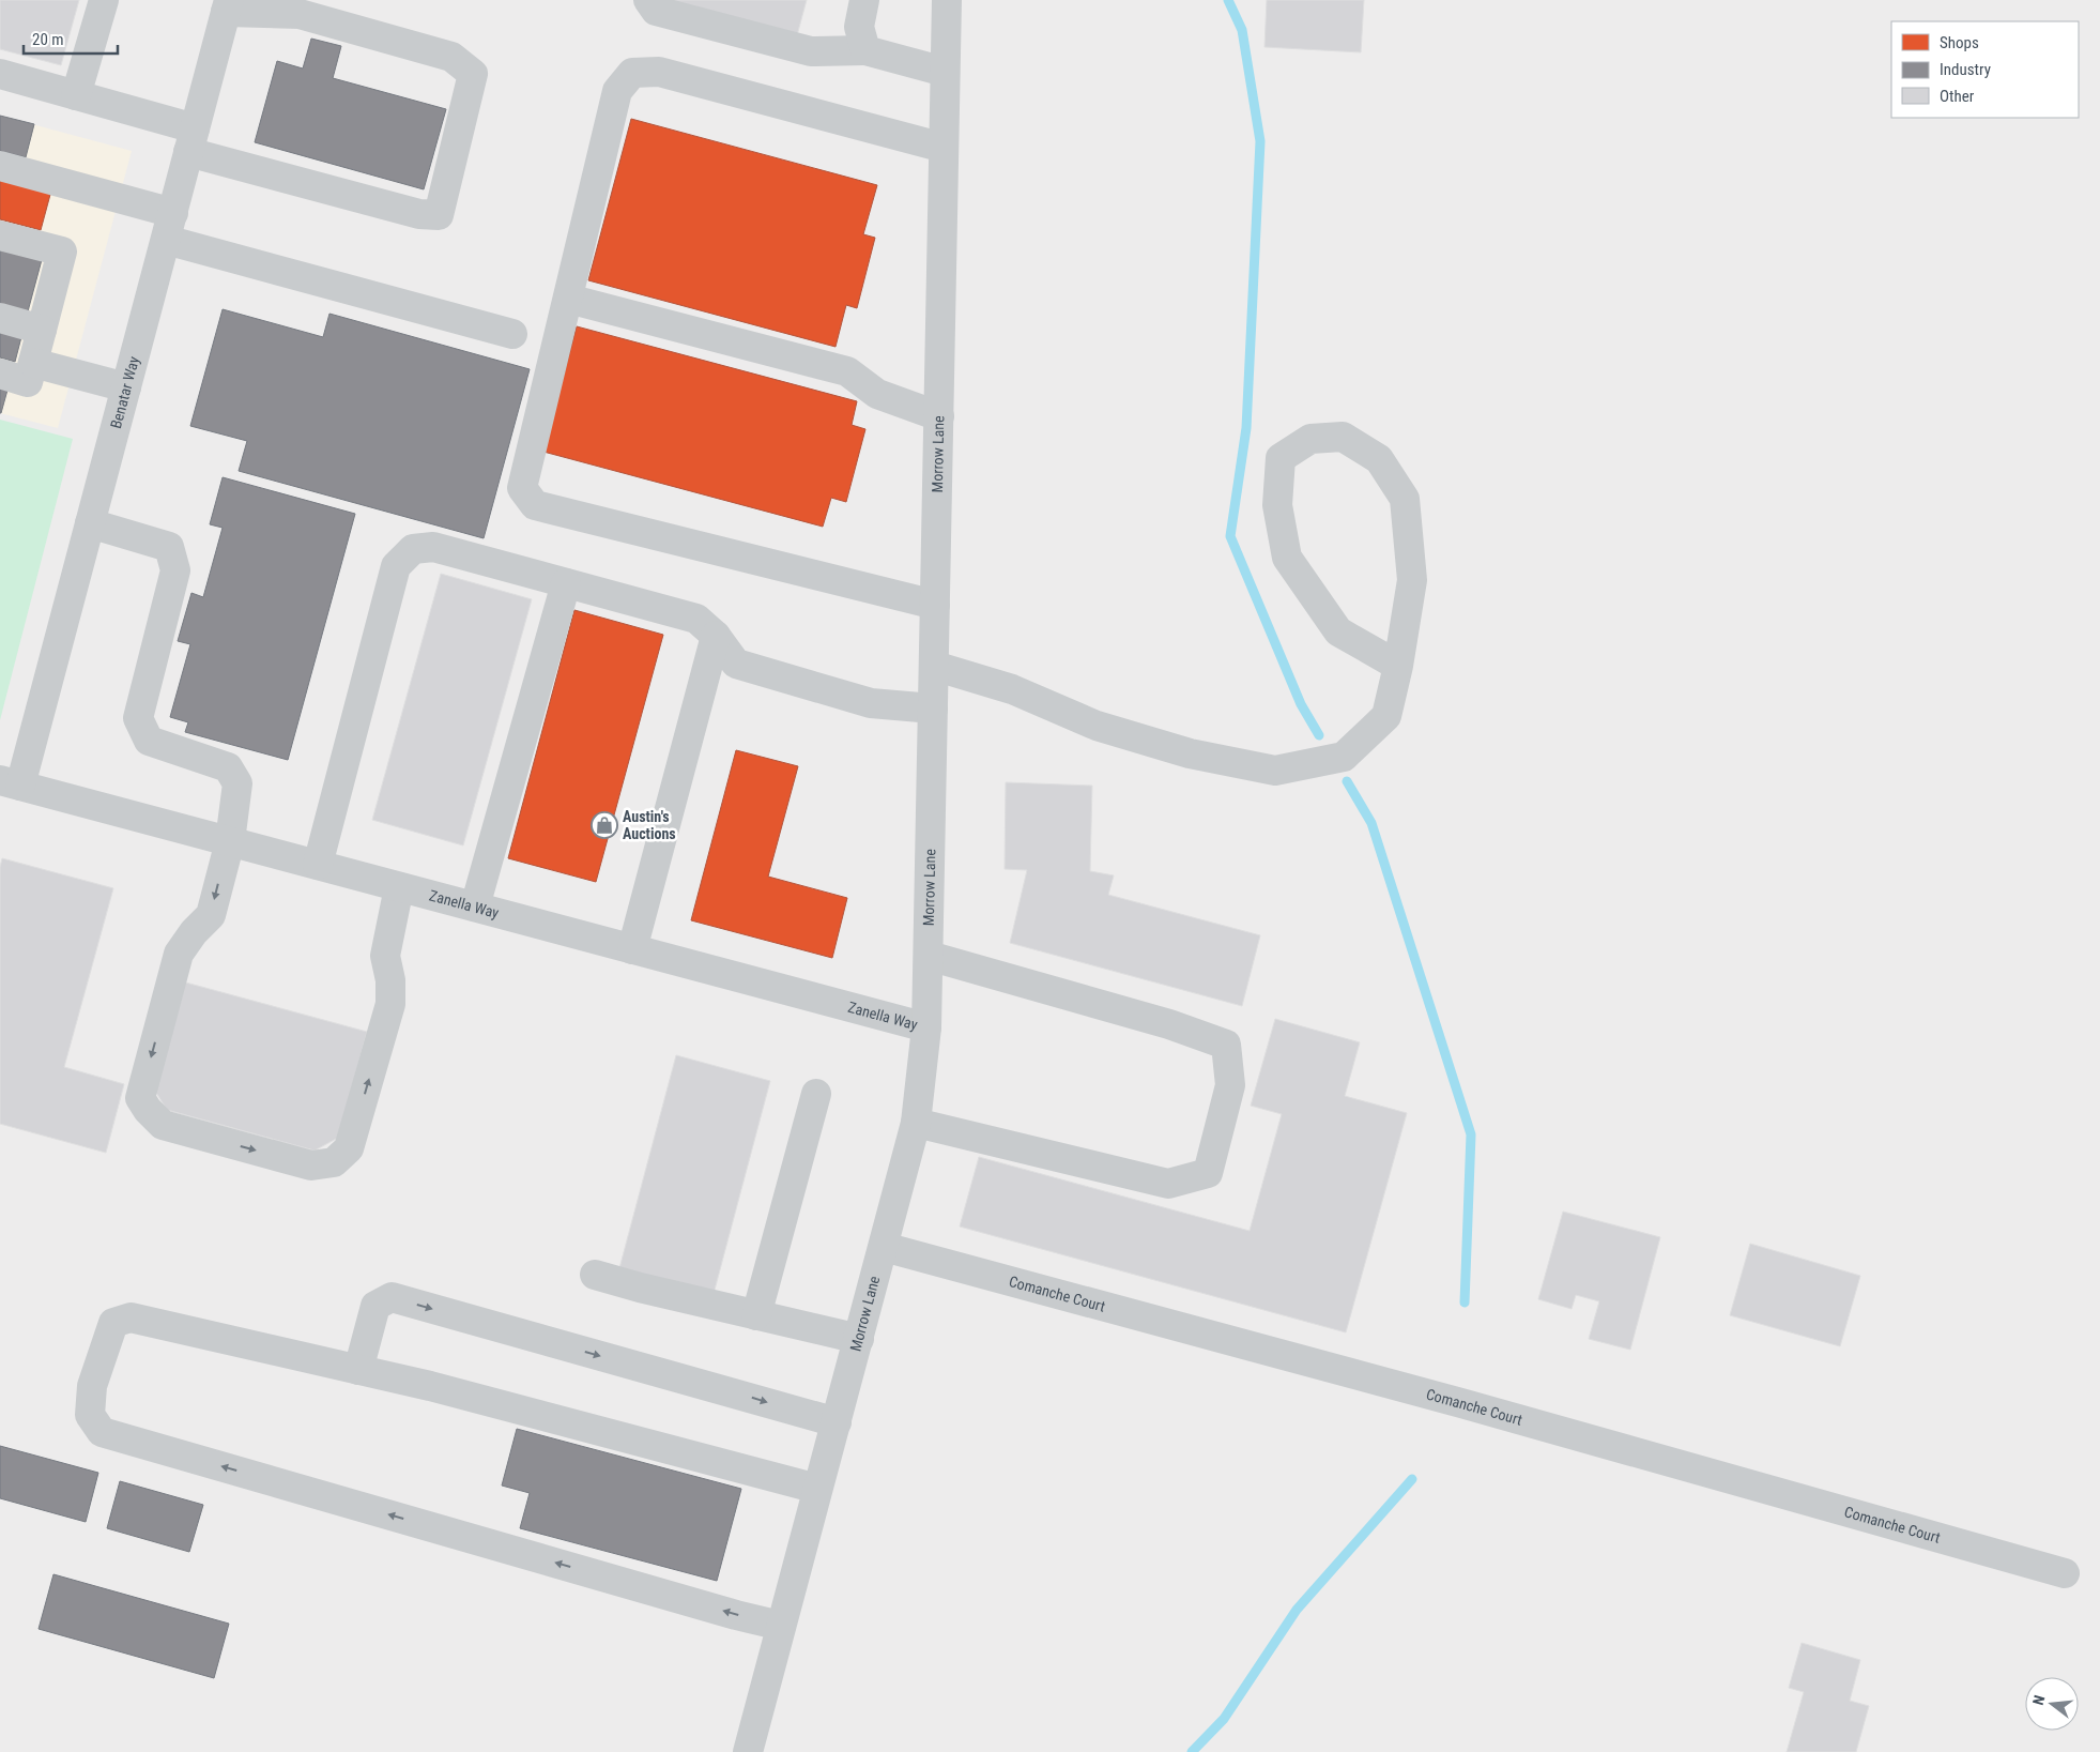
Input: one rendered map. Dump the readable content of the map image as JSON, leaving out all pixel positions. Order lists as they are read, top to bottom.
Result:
{
  "streets": {
    "street": [
      "Benatar Way",
      "Morrow Lane",
      "Zanella Way",
      "Comanche Court"
    ]
  },
  "crossings": [
    ["Benatar Way", "Zanella Way"],
    ["Morrow Lane", "Zanella Way"],
    ["Morrow Lane", "Comanche Court"]
  ],
  "places": {
    "shop": ["Austin's Auctions"]
  },
  "legend": ["Shops", "Industry", "Other"],
  "scale_bar": "20 m",
  "north": "left"
}
